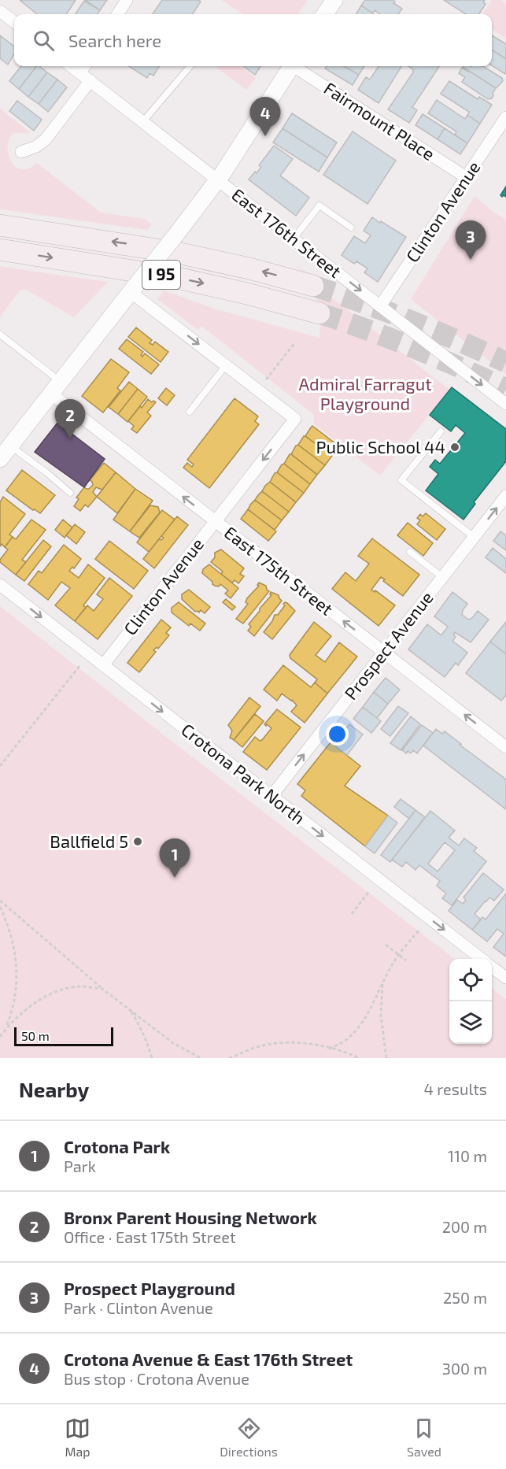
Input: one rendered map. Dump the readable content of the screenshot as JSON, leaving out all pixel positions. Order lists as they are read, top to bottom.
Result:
{
  "streets": {
    "highway": ["I 95"],
    "street": [
      "Fairmount Place",
      "Clinton Avenue",
      "East 176th Street",
      "East 175th Street",
      "Prospect Avenue",
      "Crotona Park North"
    ]
  },
  "crossings": [
    ["Fairmount Place", "Clinton Avenue"],
    ["Clinton Avenue", "East 176th Street"],
    ["Clinton Avenue", "East 175th Street"],
    ["Clinton Avenue", "Crotona Park North"],
    ["East 175th Street", "Prospect Avenue"],
    ["Prospect Avenue", "Crotona Park North"]
  ],
  "one_way": [
    "East 176th Street",
    "East 175th Street",
    "Prospect Avenue",
    "Crotona Park North"
  ],
  "parks": ["Admiral Farragut Playground"],
  "places": ["Public School 44", "Ballfield 5"],
  "scale_bar": "50 m",
  "page": {
    "search": "Search here",
    "pins": [
      "4",
      "3",
      "2",
      "1"
    ],
    "scale": "50 m",
    "heading": ["Nearby", "4 results"],
    "list": [
      {
        "mark": "1",
        "name": "Crotona Park",
        "note": "Park",
        "value": "110 m"
      },
      {
        "mark": "2",
        "name": "Bronx Parent Housing Network",
        "note": "Office · East 175th Street",
        "value": "200 m"
      },
      {
        "mark": "3",
        "name": "Prospect Playground",
        "note": "Park · Clinton Avenue",
        "value": "250 m"
      },
      {
        "mark": "4",
        "name": "Crotona Avenue & East 176th Street",
        "note": "Bus stop · Crotona Avenue",
        "value": "300 m"
      }
    ],
    "nav": ["Map", "Directions", "Saved"]
  }
}
